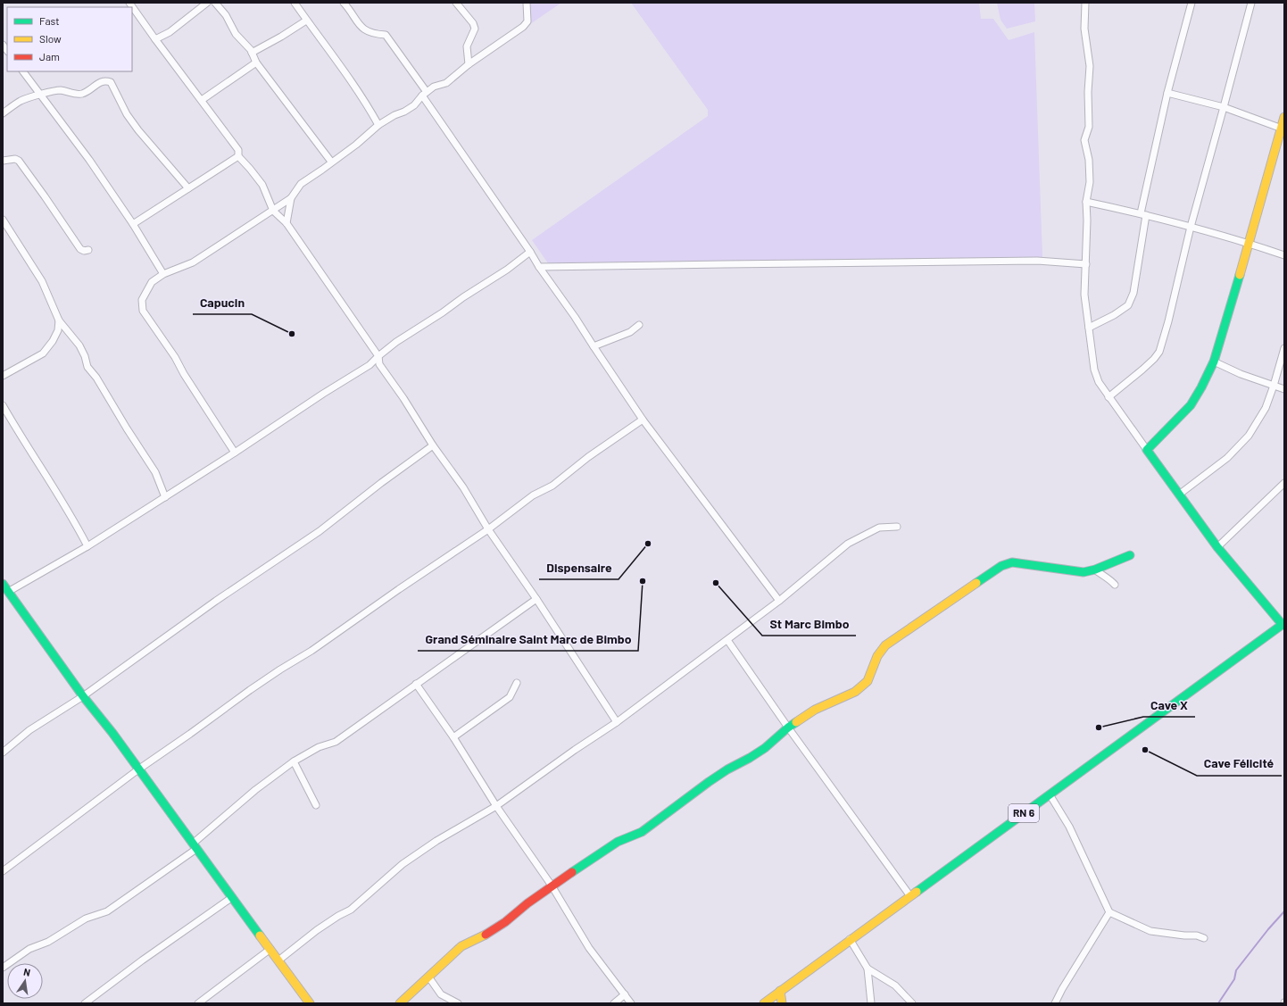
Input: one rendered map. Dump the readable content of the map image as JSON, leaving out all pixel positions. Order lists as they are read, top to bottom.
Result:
{
  "streets": {
    "street": ["RN 6"]
  },
  "places": [
    "Capucin",
    "Dispensaire",
    "Grand Séminaire Saint Marc de Bimbo",
    "St Marc Bimbo",
    "Cave X",
    "Cave Félicité"
  ],
  "legend": ["Fast", "Slow", "Jam"],
  "north": "top"
}
